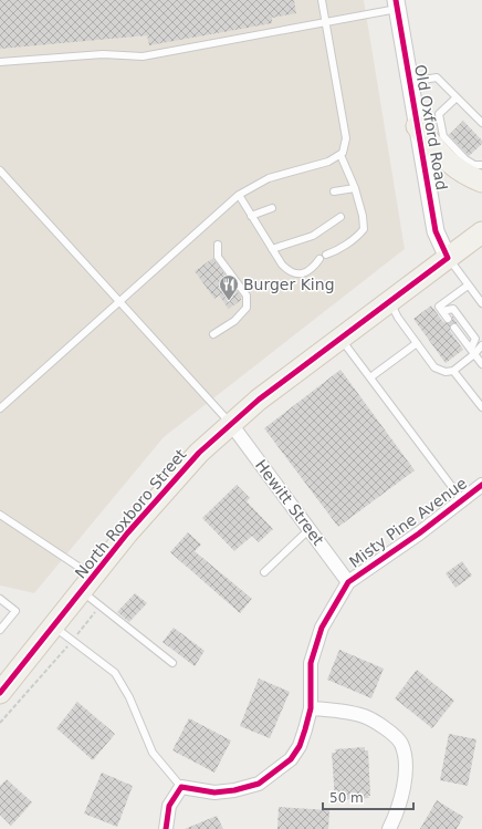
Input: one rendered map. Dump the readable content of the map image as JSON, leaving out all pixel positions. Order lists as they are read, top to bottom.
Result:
{
  "streets": {
    "main road": ["North Roxboro Street"],
    "street": ["Old Oxford Road", "Hewitt Street", "Misty Pine Avenue"]
  },
  "crossings": [
    ["Old Oxford Road", "North Roxboro Street"],
    ["Hewitt Street", "North Roxboro Street"],
    ["Hewitt Street", "Misty Pine Avenue"]
  ],
  "places": {
    "restaurant": ["Burger King"]
  },
  "scale_bar": "50 m"
}
